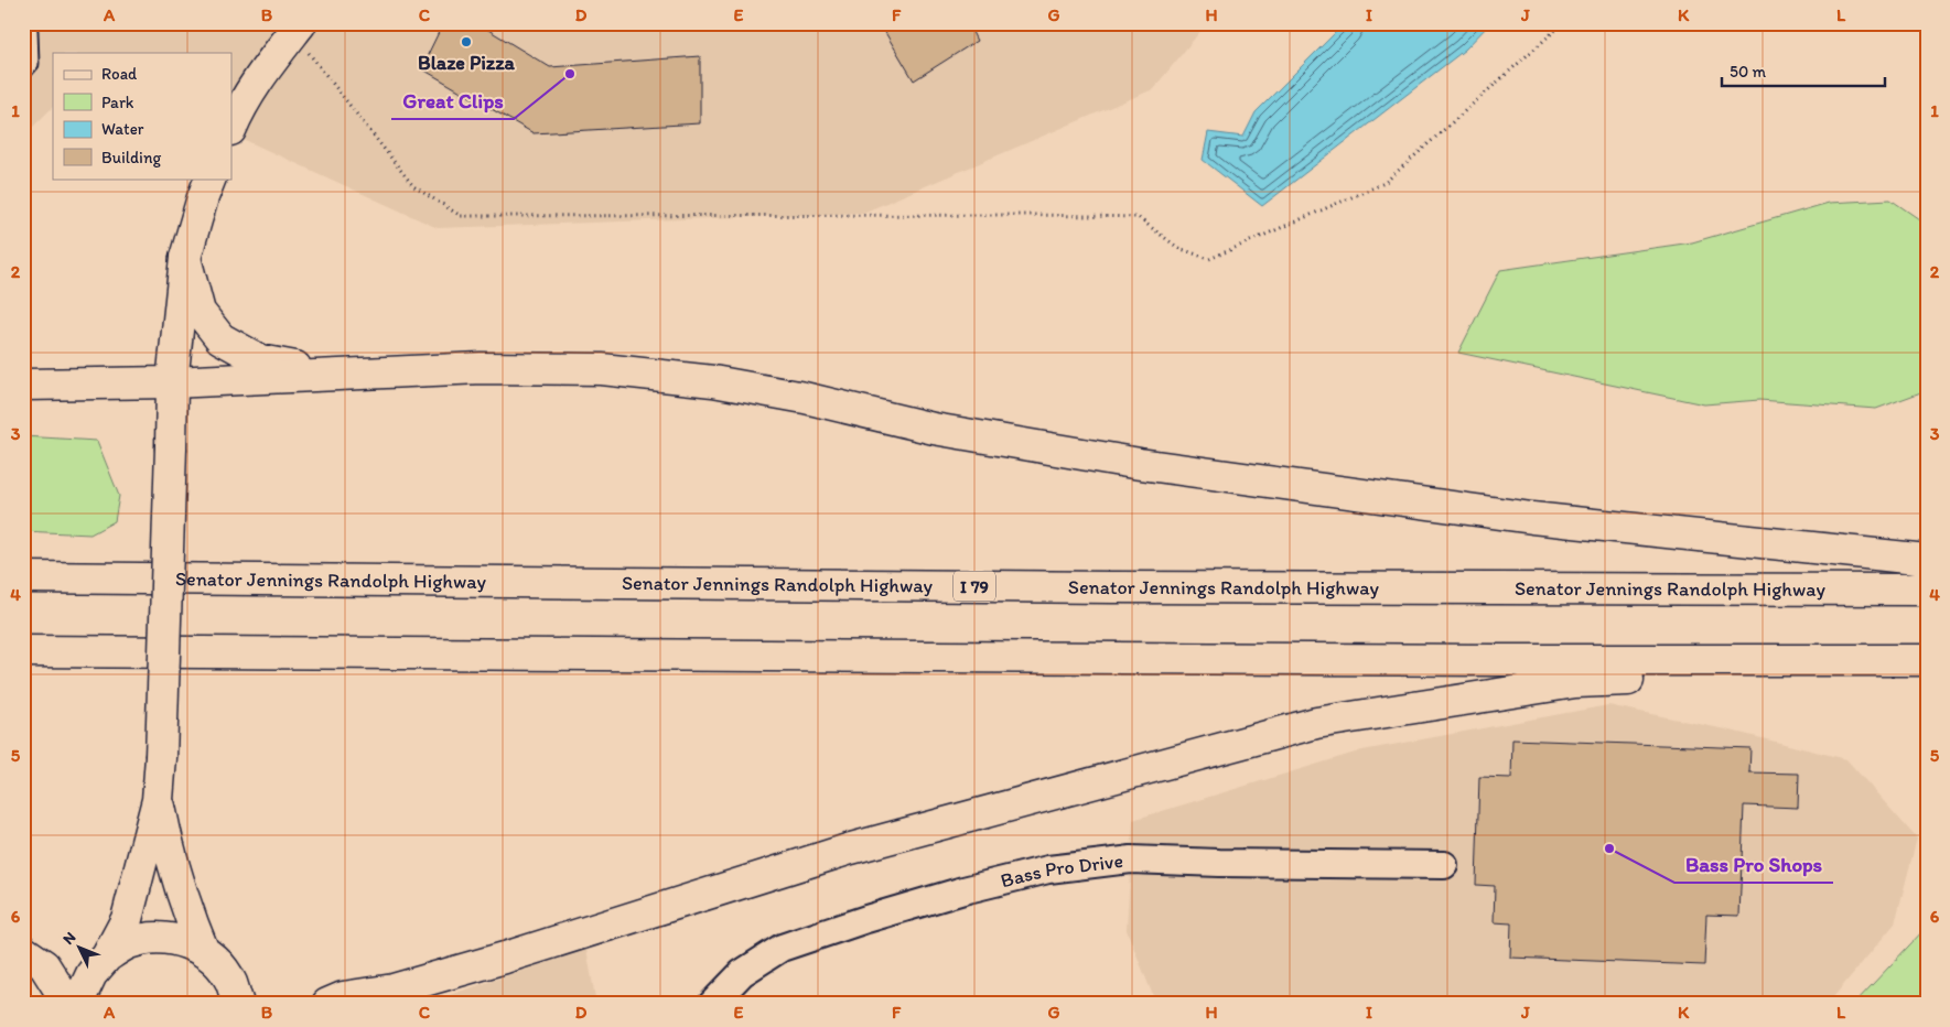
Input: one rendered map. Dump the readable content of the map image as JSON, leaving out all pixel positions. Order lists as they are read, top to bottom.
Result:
{
  "streets": {
    "main road": ["Senator Jennings Randolph Highway", "I 79"],
    "street": ["Bass Pro Drive"]
  },
  "places": ["Blaze Pizza", "Great Clips", "Bass Pro Shops"],
  "legend": [
    "Road",
    "Park",
    "Water",
    "Building"
  ],
  "scale_bar": "50 m",
  "north": "top left",
  "grid": {
    "columns": [
      "A",
      "B",
      "C",
      "D",
      "E",
      "F",
      "G",
      "H",
      "I",
      "J",
      "K",
      "L"
    ],
    "rows": [
      "1",
      "2",
      "3",
      "4",
      "5",
      "6"
    ]
  }
}
